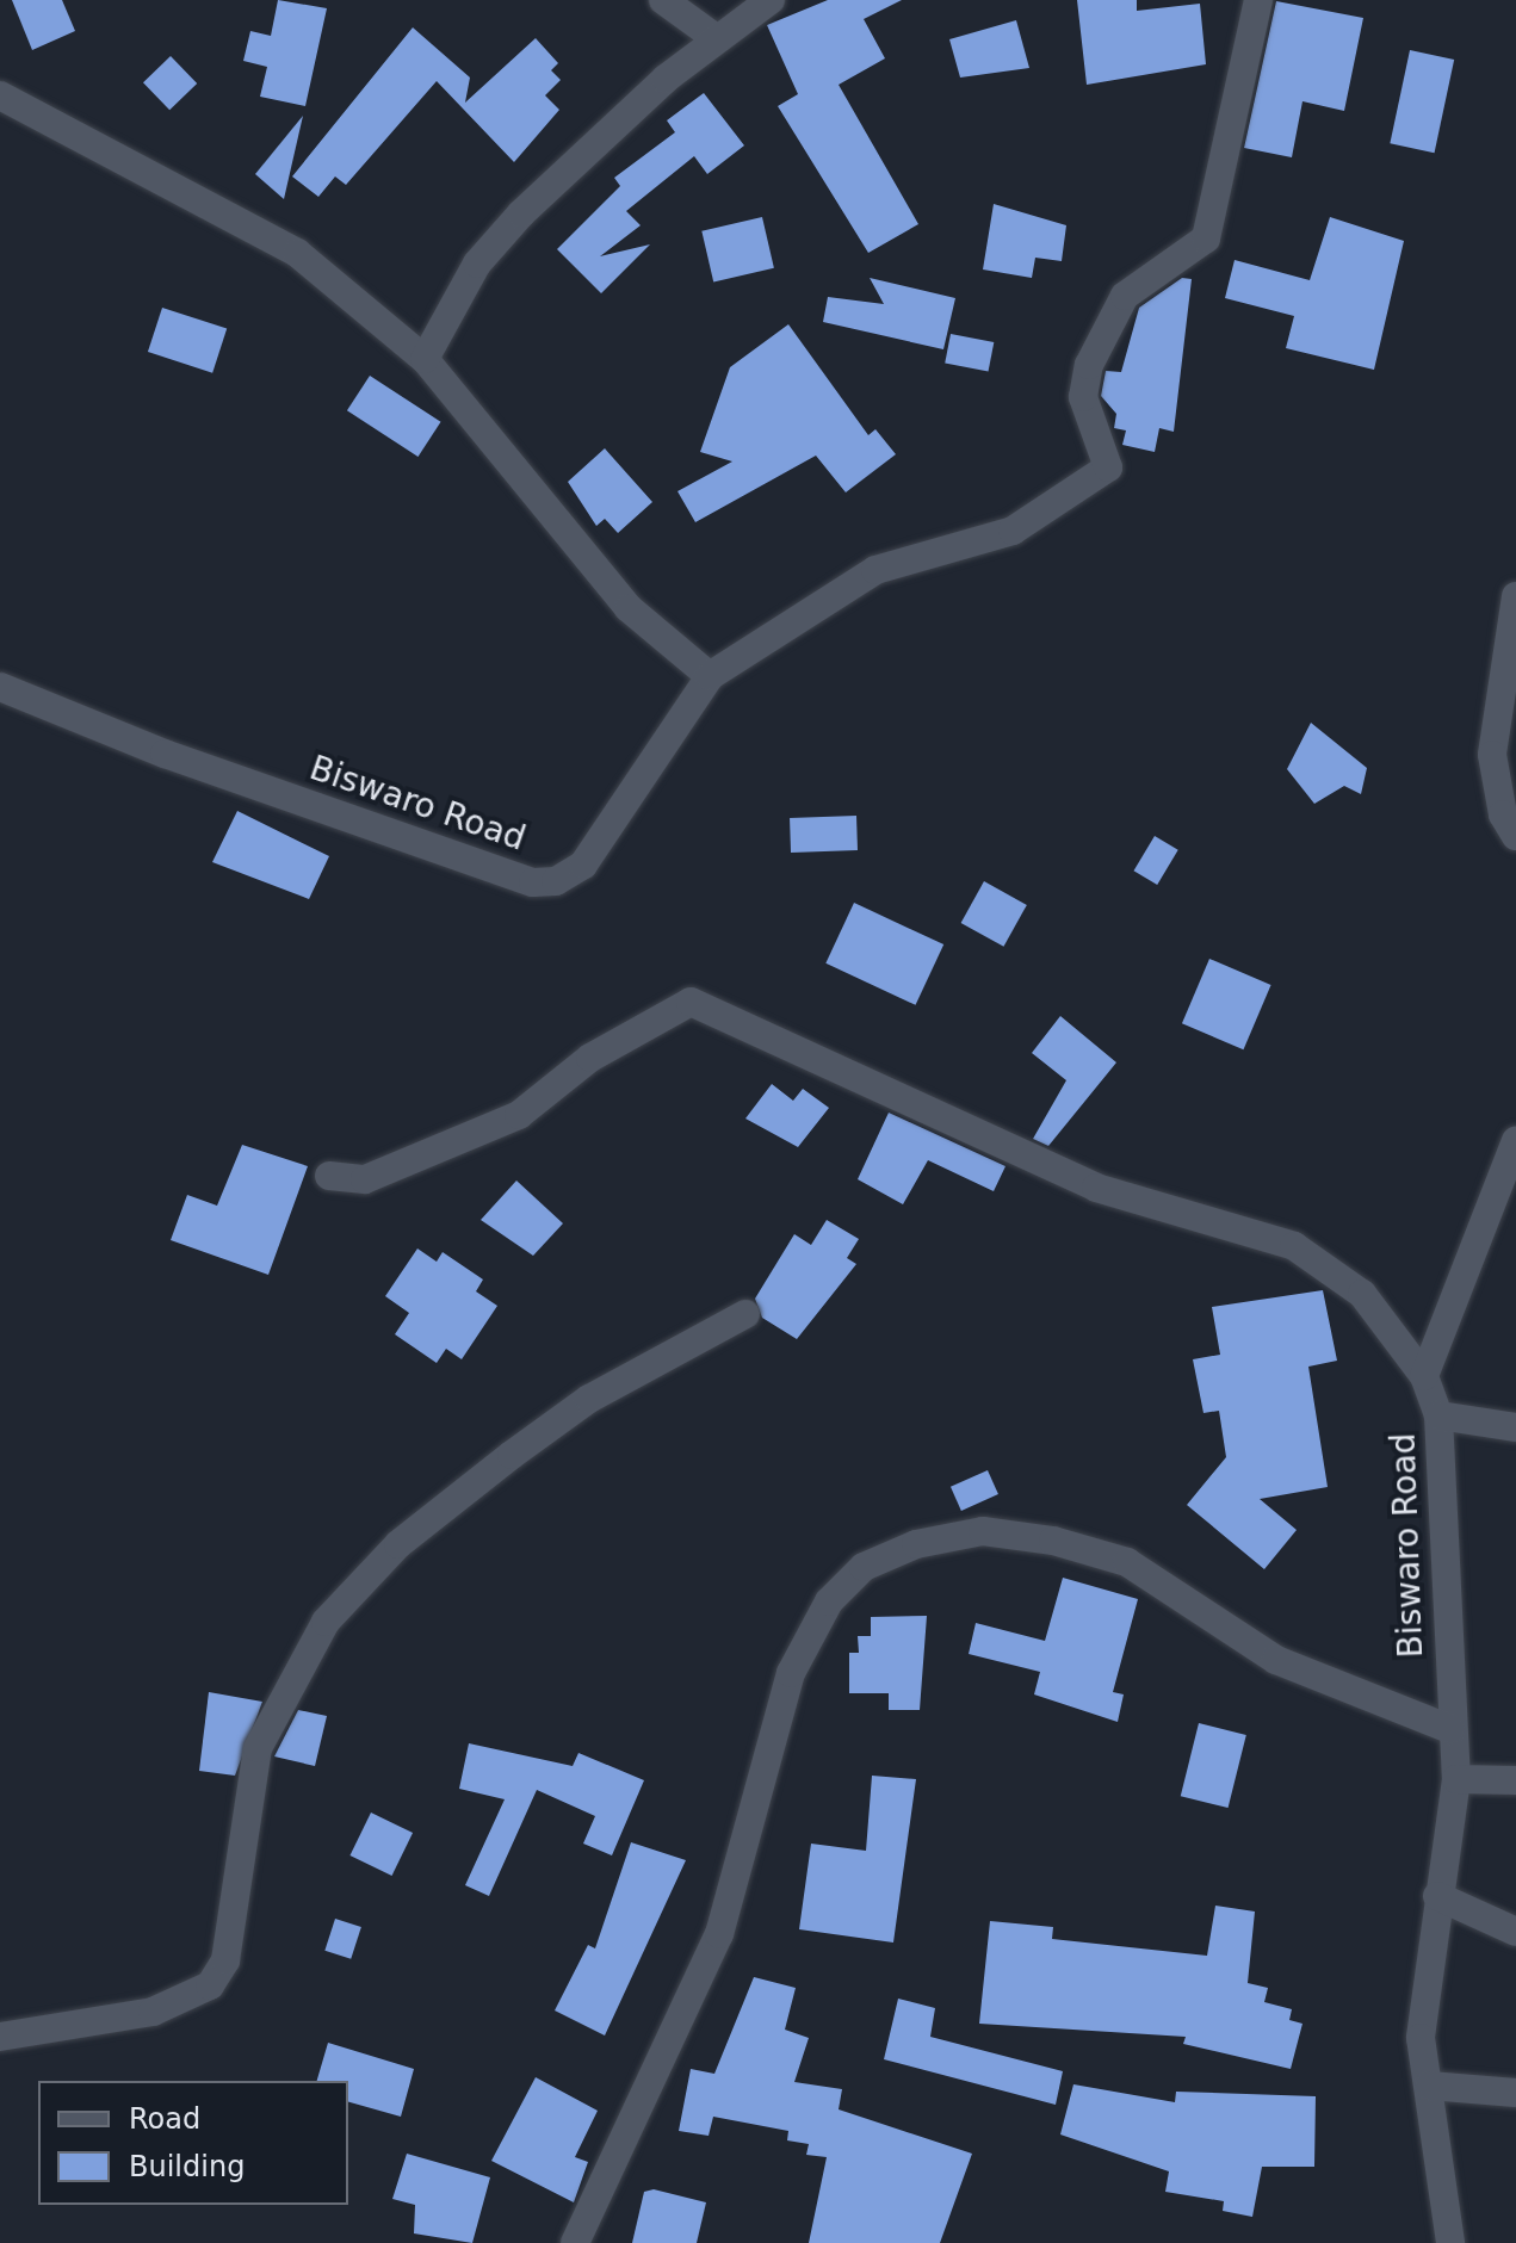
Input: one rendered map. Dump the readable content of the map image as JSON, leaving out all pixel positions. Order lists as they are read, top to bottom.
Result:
{
  "streets": {
    "street": ["Biswaro Road"]
  },
  "legend": ["Road", "Building"]
}
